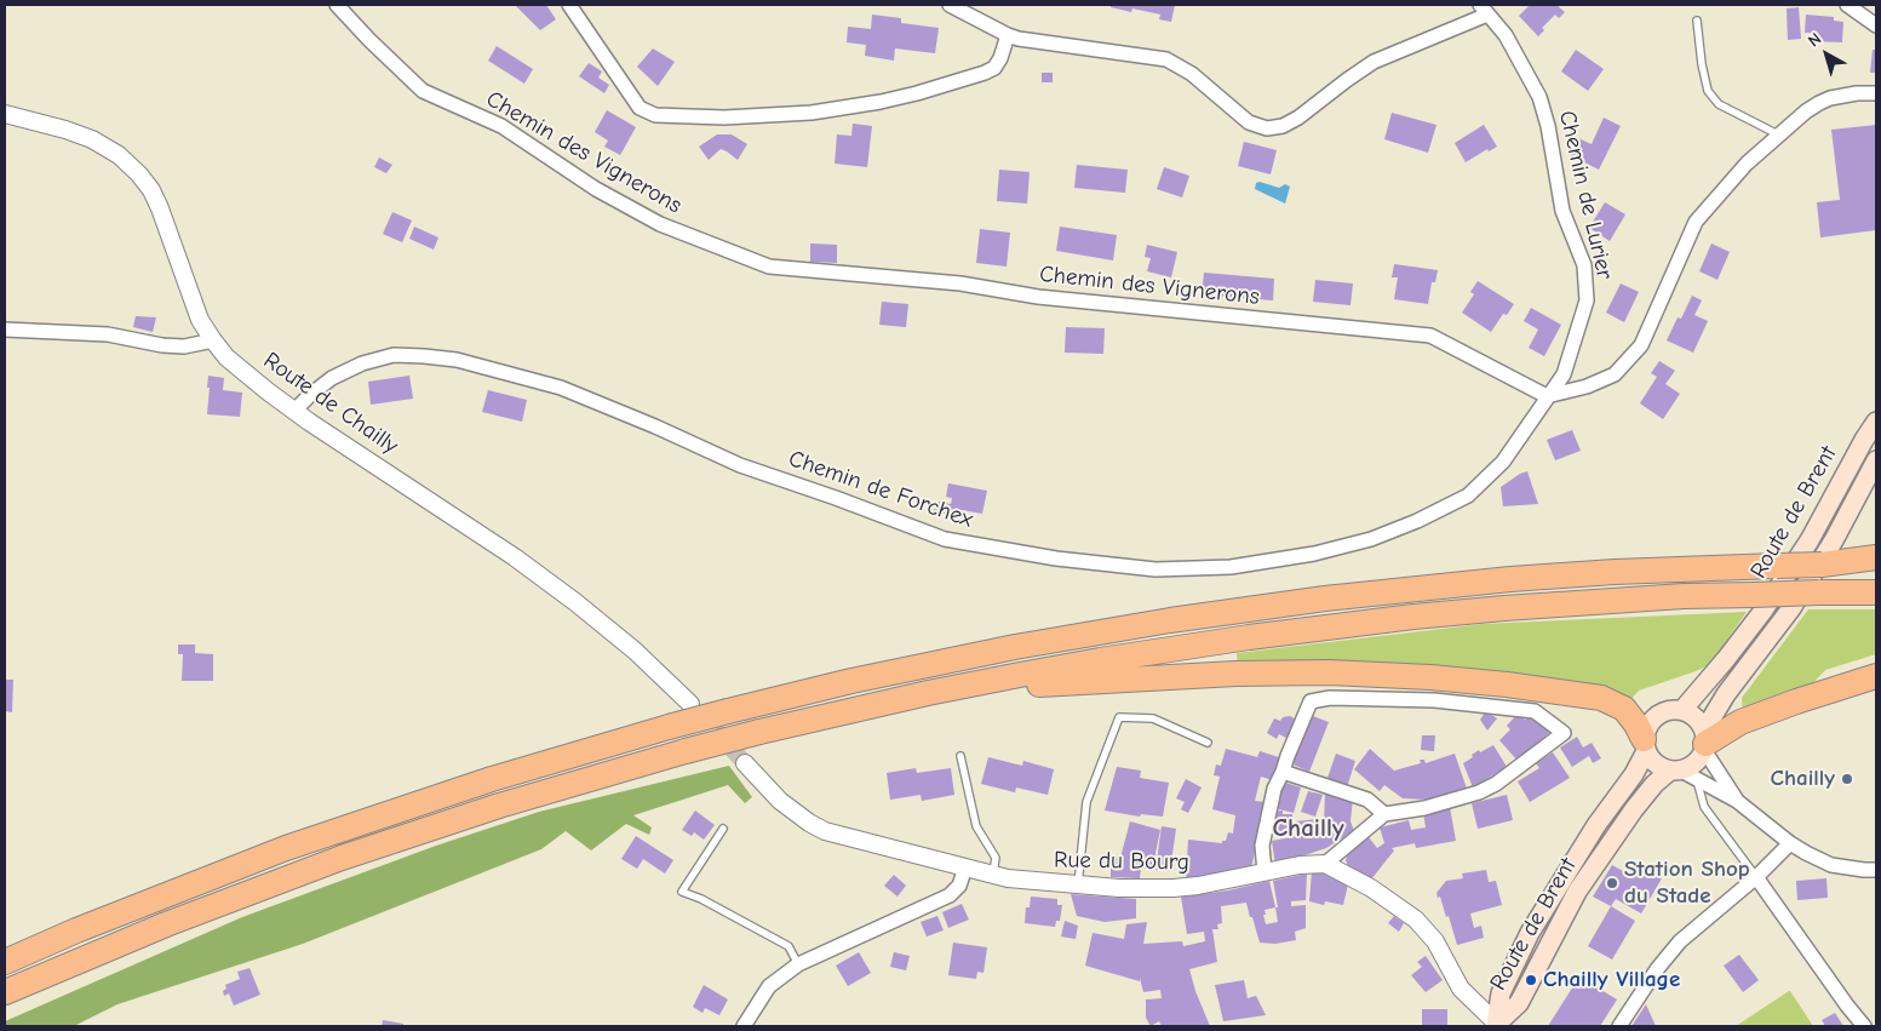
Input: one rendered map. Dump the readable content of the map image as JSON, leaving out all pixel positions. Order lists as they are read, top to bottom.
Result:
{
  "streets": {
    "main road": ["Route de Brent"],
    "street": [
      "Chemin des Vignerons",
      "Chemin de Lurier",
      "Route de Chailly",
      "Chemin de Forchex",
      "Rue du Bourg"
    ]
  },
  "crossings": [
    ["Chemin des Vignerons", "Chemin de Forchex"],
    ["Chemin de Lurier", "Chemin de Forchex"],
    ["Route de Chailly", "Chemin de Forchex"]
  ],
  "districts": ["Chailly"],
  "places": ["Chailly", "Station Shop du Stade", "Chailly Village"],
  "north": "top left"
}
